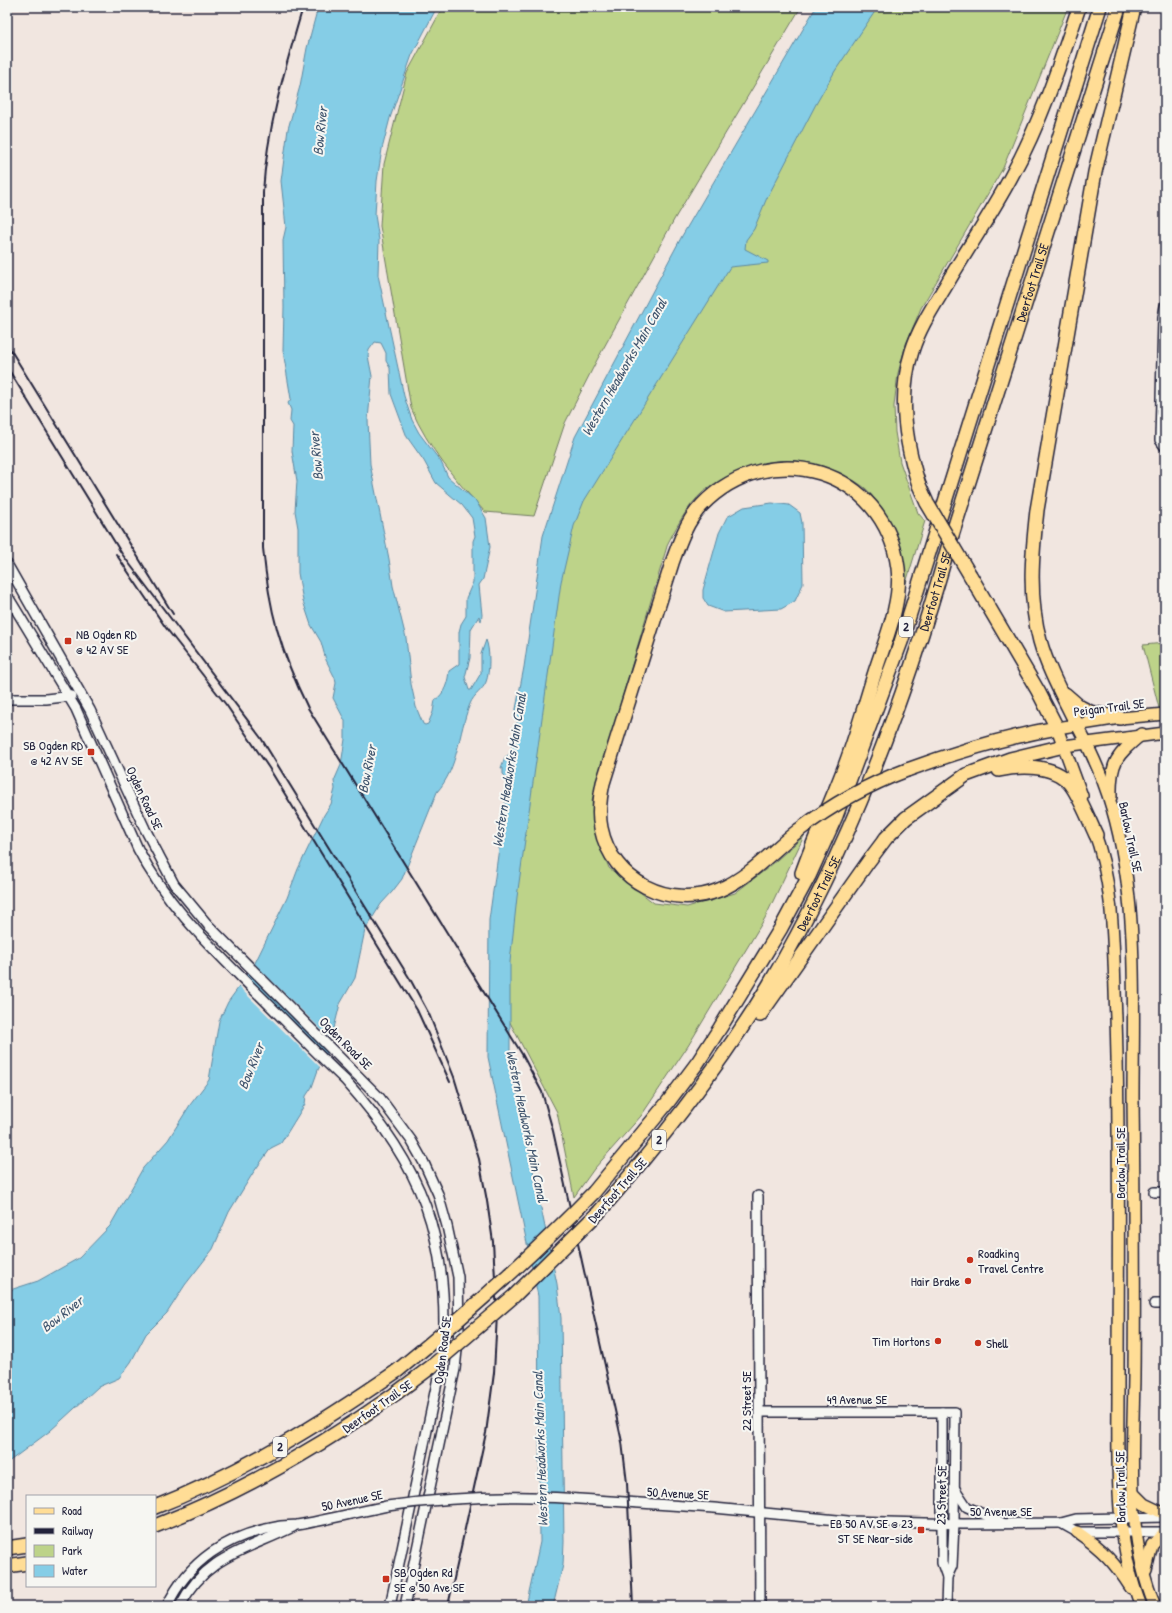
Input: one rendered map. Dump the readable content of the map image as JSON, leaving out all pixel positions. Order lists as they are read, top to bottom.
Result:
{
  "streets": {
    "highway": ["Deerfoot Trail SE", "2"],
    "main road": ["Peigan Trail SE", "Barlow Trail SE"],
    "street": [
      "Ogden Road SE",
      "49 Avenue SE",
      "22 Street SE",
      "50 Avenue SE",
      "23 Street SE"
    ]
  },
  "crossings": [
    ["Peigan Trail SE", "Barlow Trail SE"],
    ["Barlow Trail SE", "50 Avenue SE"],
    ["49 Avenue SE", "22 Street SE"],
    ["49 Avenue SE", "23 Street SE"],
    ["22 Street SE", "50 Avenue SE"],
    ["50 Avenue SE", "23 Street SE"]
  ],
  "water": ["Bow River", "Western Headworks Main Canal"],
  "places": {
    "transit": [
      "NB Ogden RD @ 42 AV SE",
      "SB Ogden RD @ 42 AV SE",
      "EB 50 AV SE @ 23 ST SE Near-side",
      "SB Ogden Rd SE @ 50 Ave SE"
    ],
    "other": [
      "Roadking Travel Centre",
      "Hair Brake",
      "Tim Hortons",
      "Shell"
    ]
  },
  "legend": [
    "Road",
    "Railway",
    "Park",
    "Water"
  ]
}
